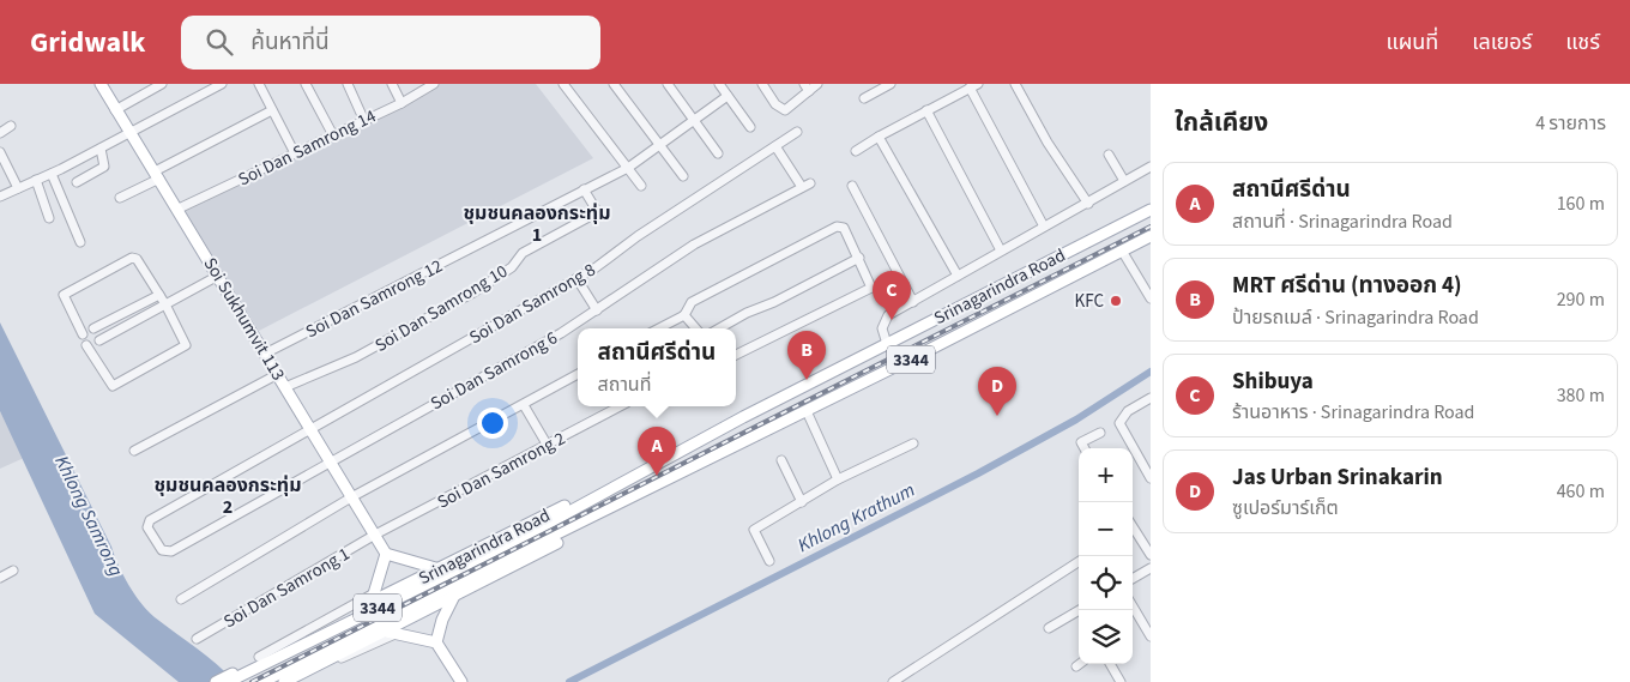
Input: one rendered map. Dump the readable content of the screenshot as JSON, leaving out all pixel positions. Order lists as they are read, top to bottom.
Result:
{
  "streets": {
    "main road": ["Srinagarindra Road", "Soi Sukhumvit 113", "3344"],
    "street": [
      "Soi Dan Samrong 14",
      "Soi Dan Samrong 12",
      "Soi Dan Samrong 8",
      "Soi Dan Samrong 10",
      "Soi Dan Samrong 6",
      "Soi Dan Samrong 2",
      "Soi Dan Samrong 1"
    ]
  },
  "crossings": [
    ["Soi Dan Samrong 14", "Soi Sukhumvit 113"],
    ["Soi Dan Samrong 12", "Soi Dan Samrong 10"],
    ["Soi Dan Samrong 12", "Soi Sukhumvit 113"],
    ["Soi Dan Samrong 8", "Soi Sukhumvit 113"],
    ["Soi Dan Samrong 8", "Soi Dan Samrong 6"],
    ["Soi Dan Samrong 10", "Soi Sukhumvit 113"],
    ["Soi Sukhumvit 113", "Soi Dan Samrong 6"],
    ["Soi Sukhumvit 113", "Soi Dan Samrong 2"],
    ["Soi Sukhumvit 113", "Soi Dan Samrong 1"],
    ["Soi Dan Samrong 2", "Soi Dan Samrong 1"]
  ],
  "districts": ["ชุมชนคลองกระทุ่ม 1", "ชุมชนคลองกระทุ่ม 2"],
  "water": ["Khlong Samrong", "Khlong Krathum"],
  "places": ["KFC"],
  "page": {
    "header": "Gridwalk",
    "search": "ค้นหาที่นี่",
    "nav": ["แผนที่", "เลเยอร์", "แชร์"],
    "heading": ["ใกล้เคียง", "4 รายการ"],
    "list": [
      {
        "mark": "A",
        "name": "สถานีศรีด่าน",
        "note": "สถานที่ · Srinagarindra Road",
        "value": "160 m"
      },
      {
        "mark": "B",
        "name": "MRT ศรีด่าน (ทางออก 4)",
        "note": "ป้ายรถเมล์ · Srinagarindra Road",
        "value": "290 m"
      },
      {
        "mark": "C",
        "name": "Shibuya",
        "note": "ร้านอาหาร · Srinagarindra Road",
        "value": "380 m"
      },
      {
        "mark": "D",
        "name": "Jas Urban Srinakarin",
        "note": "ซูเปอร์มาร์เก็ต",
        "value": "460 m"
      }
    ],
    "pins": [
      "C",
      "B",
      "D",
      "A"
    ],
    "popup": ["สถานีศรีด่าน", "สถานที่"],
    "map_buttons": ["+", "−"]
  }
}
